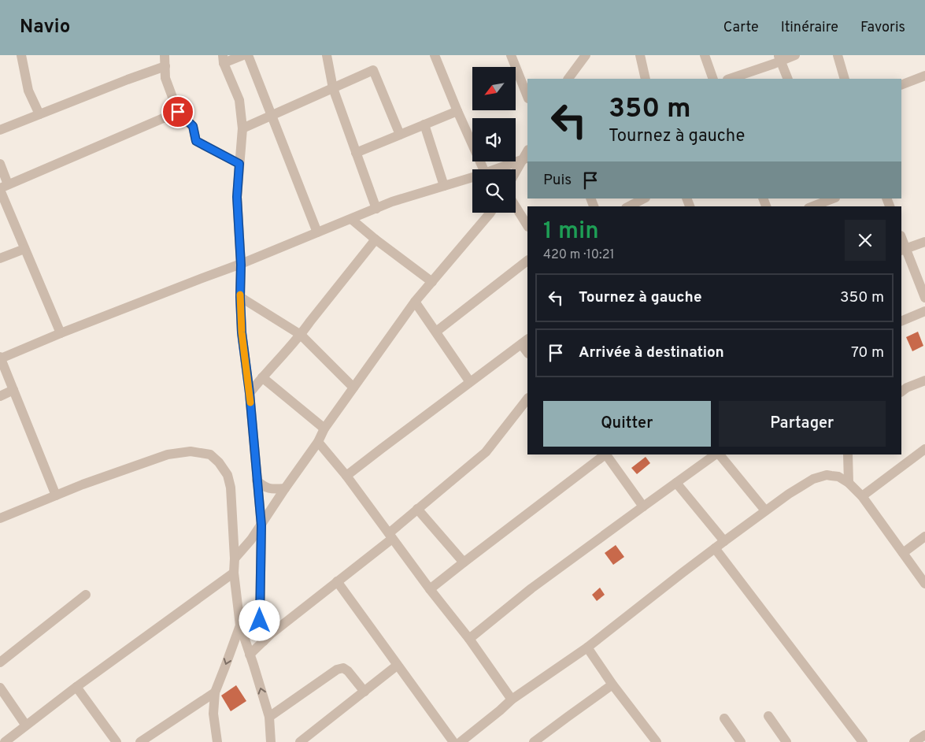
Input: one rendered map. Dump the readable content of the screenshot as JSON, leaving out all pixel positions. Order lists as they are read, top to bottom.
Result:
{
  "north": "bottom left",
  "page": {
    "header": "Navio",
    "nav": ["Carte", "Itinéraire", "Favoris"],
    "turn": ["350 m", "Tournez à gauche"],
    "then": "Puis",
    "heading": ["1 min", "420 m · 10:21"],
    "list": [
      {
        "name": "Tournez à gauche",
        "value": "350 m"
      },
      {
        "name": "Arrivée à destination",
        "value": "70 m"
      }
    ],
    "buttons": ["Quitter", "Partager"]
  }
}
